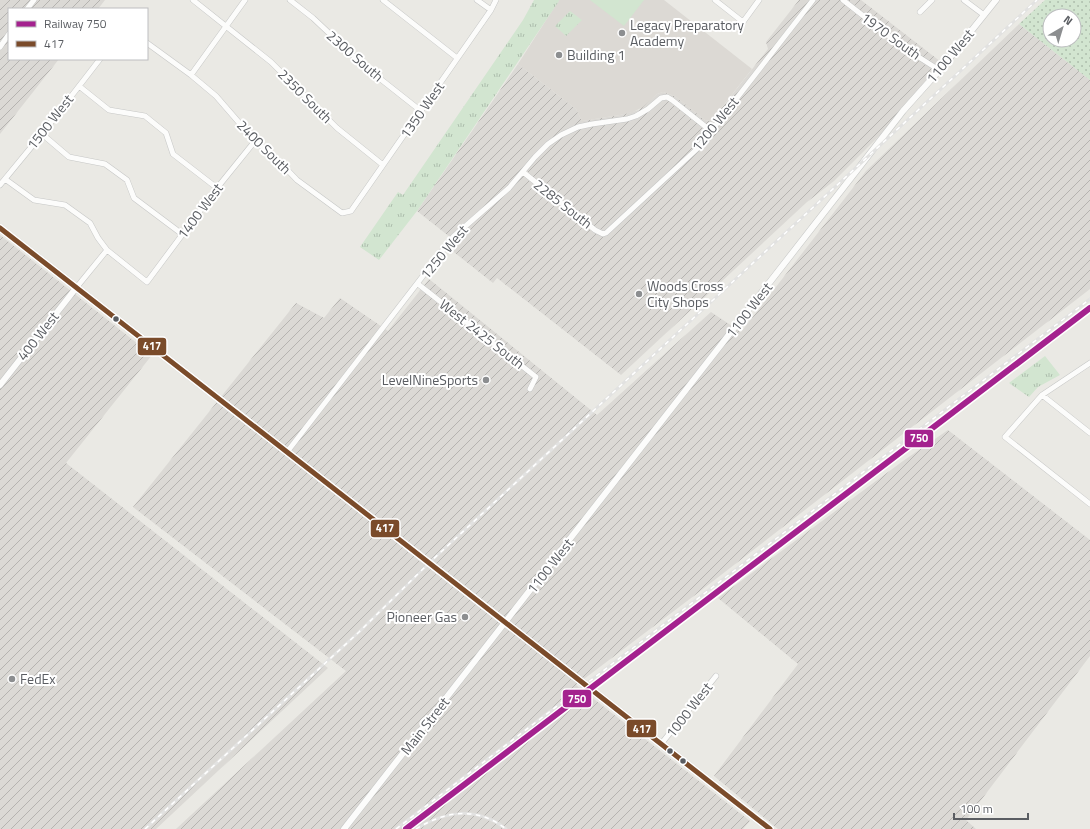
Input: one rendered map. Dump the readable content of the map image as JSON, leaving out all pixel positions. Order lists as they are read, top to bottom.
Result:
{
  "streets": {
    "street": [
      "1970 South",
      "2300 South",
      "1100 West",
      "2350 South",
      "1350 West",
      "1500 West",
      "1200 West",
      "2400 South",
      "2285 South",
      "1400 West",
      "1250 West",
      "West 2425 South",
      "400 West",
      "1000 West",
      "Main Street"
    ]
  },
  "crossings": [
    ["1970 South", "1100 West"],
    ["2300 South", "1350 West"],
    ["1100 West", "Main Street"],
    ["2350 South", "1350 West"],
    ["1350 West", "2400 South"],
    ["1200 West", "2285 South"],
    ["1200 West", "1250 West"],
    ["2400 South", "1400 West"],
    ["2285 South", "1250 West"],
    ["1250 West", "West 2425 South"]
  ],
  "places": [
    "Legacy Preparatory Academy",
    "Building 1",
    "Woods Cross City Shops",
    "LevelNineSports",
    "Pioneer Gas",
    "FedEx"
  ],
  "lines": ["transit line 417", "rail line 750"],
  "legend": ["Railway 750", "417"],
  "scale_bar": "100 m",
  "north": "top right"
}
